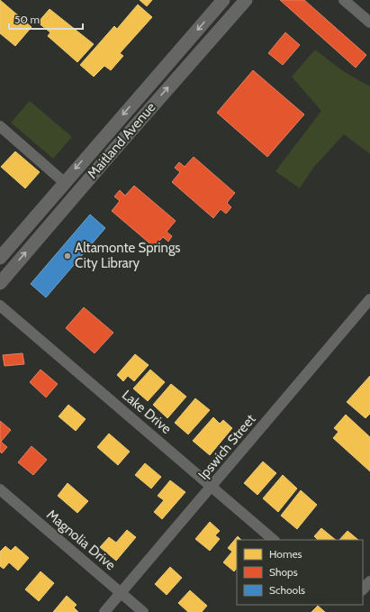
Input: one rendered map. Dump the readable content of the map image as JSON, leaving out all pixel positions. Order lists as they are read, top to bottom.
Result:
{
  "streets": {
    "main road": ["Maitland Avenue"],
    "street": ["Lake Drive", "Ipswich Street", "Magnolia Drive"]
  },
  "crossings": [
    ["Lake Drive", "Ipswich Street"],
    ["Ipswich Street", "Magnolia Drive"]
  ],
  "places": ["Altamonte Springs City Library"],
  "legend": ["Homes", "Shops", "Schools"],
  "scale_bar": "50 m"
}
